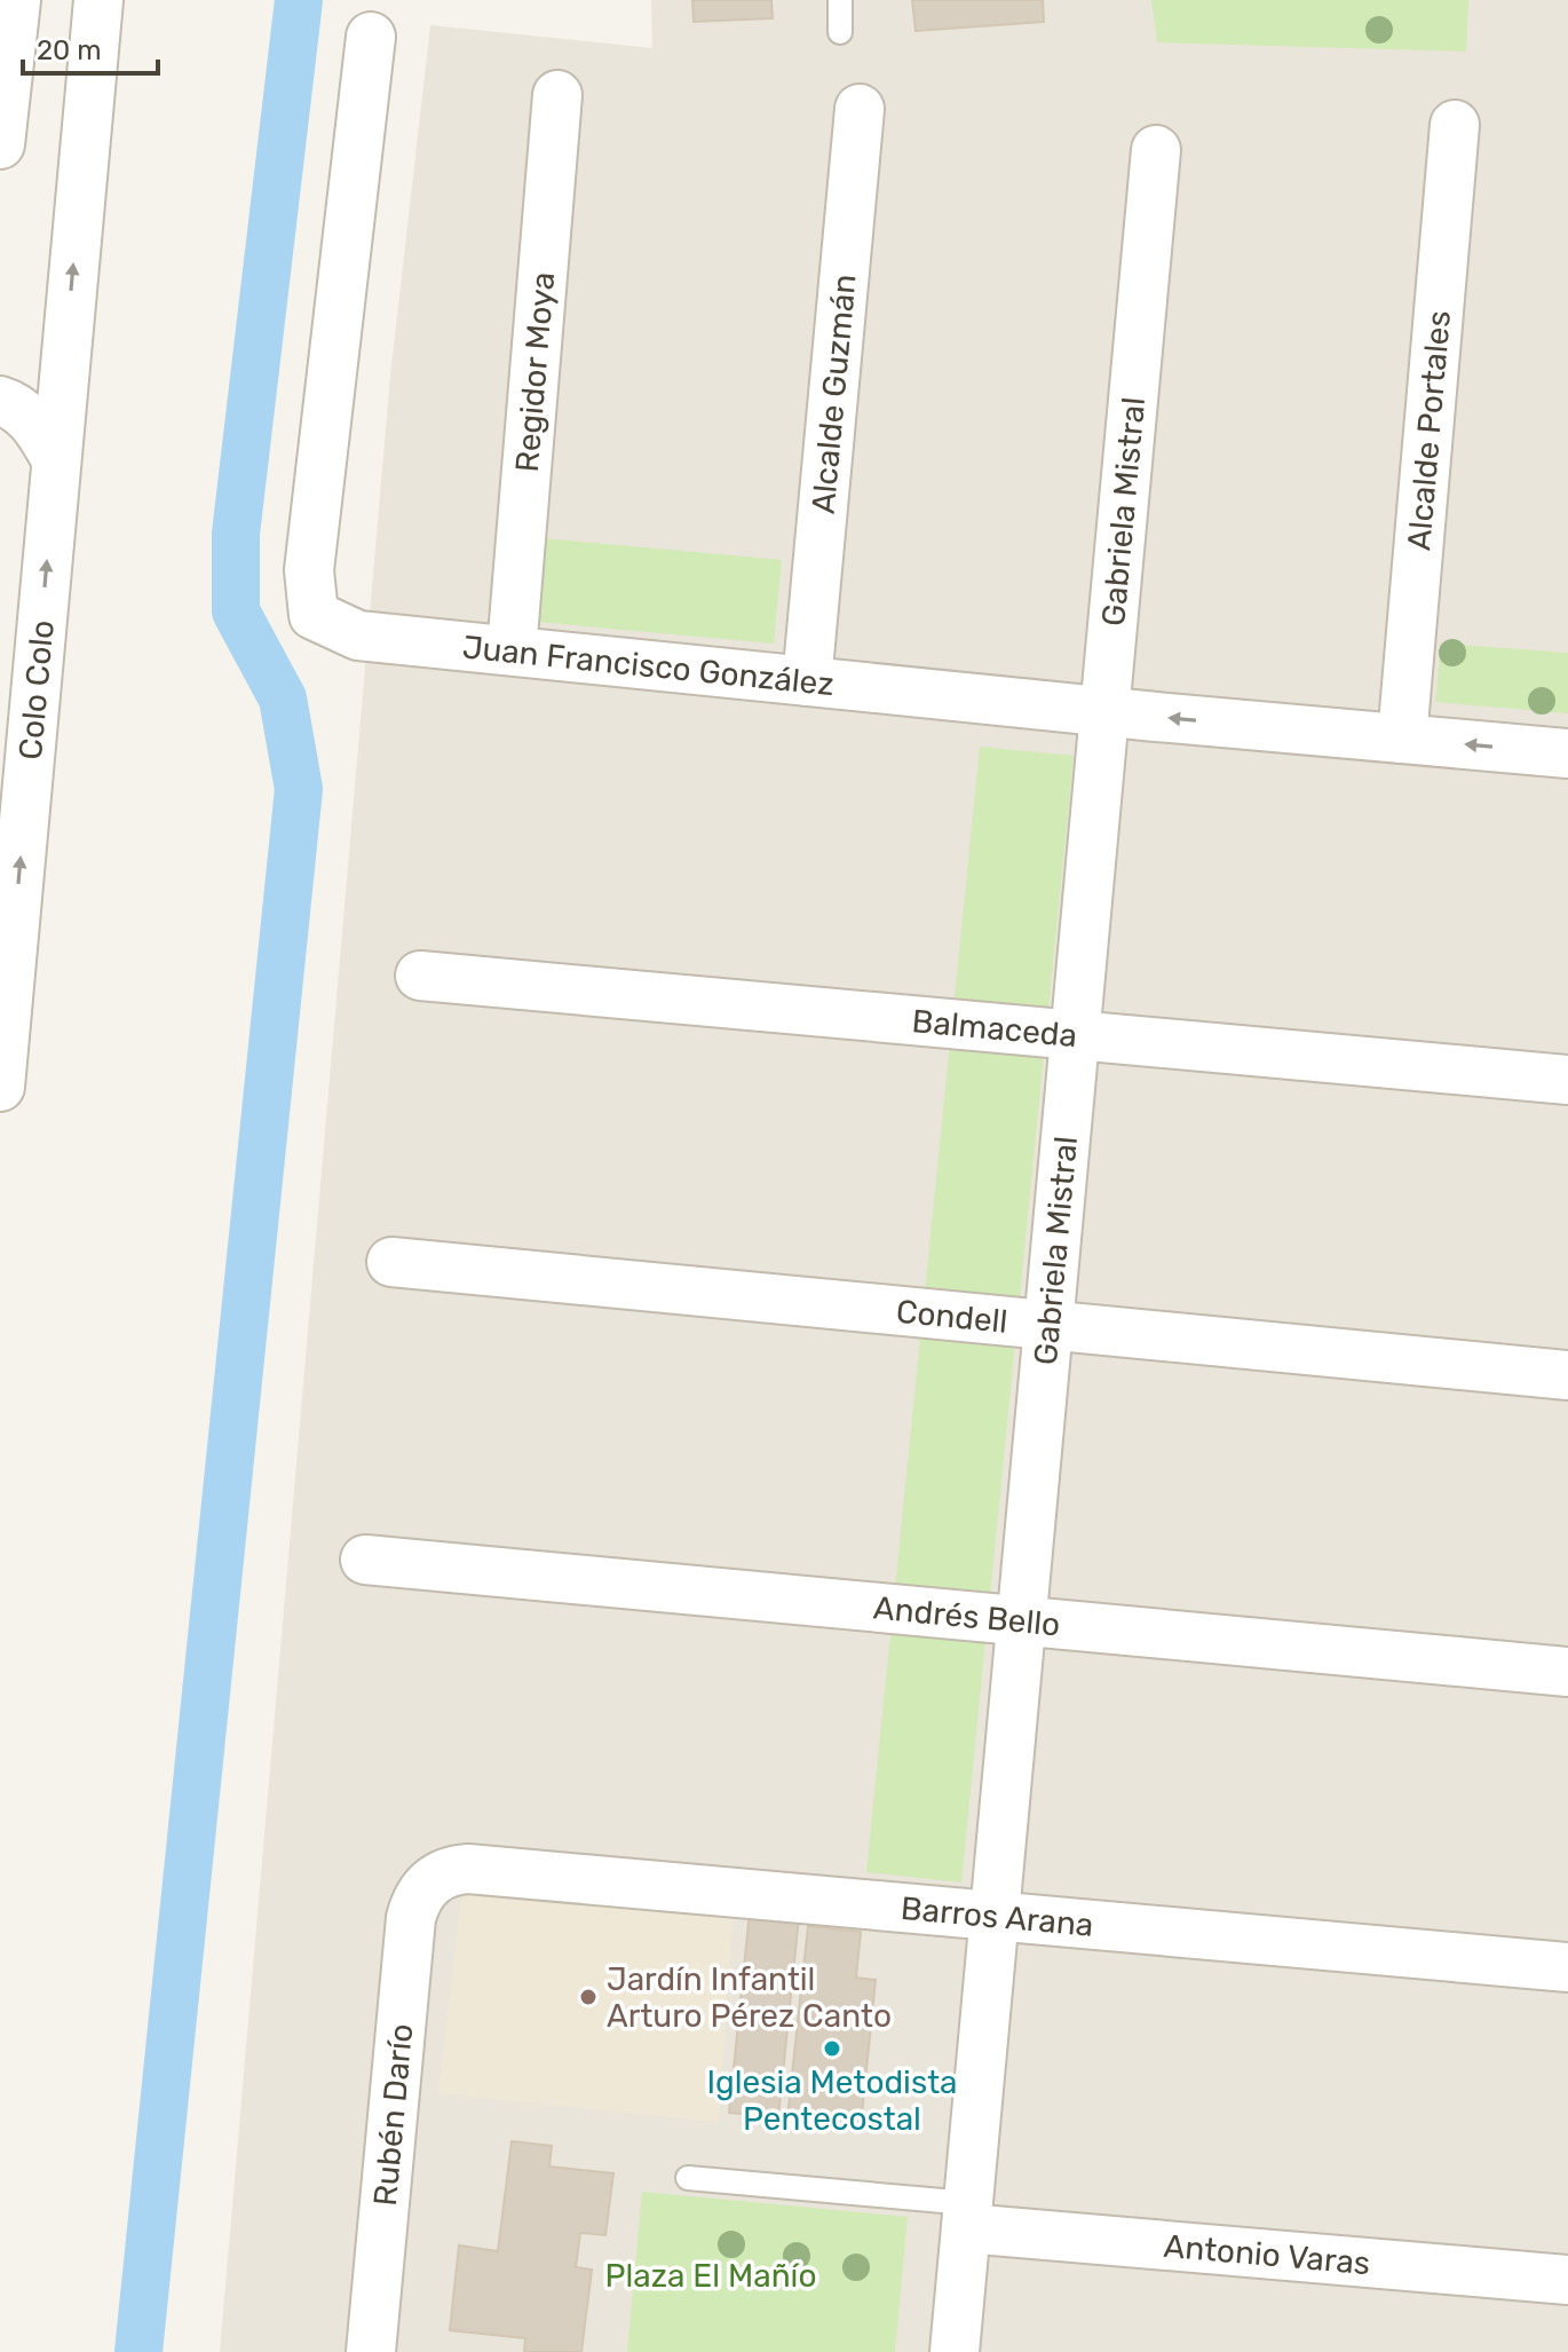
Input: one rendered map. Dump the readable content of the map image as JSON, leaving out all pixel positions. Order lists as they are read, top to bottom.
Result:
{
  "streets": {
    "street": [
      "Regidor Moya",
      "Alcalde Guzmán",
      "Alcalde Portales",
      "Gabriela Mistral",
      "Juan Francisco González",
      "Colo Colo",
      "Balmaceda",
      "Condell",
      "Andrés Bello",
      "Barros Arana",
      "Rubén Darío",
      "Antonio Varas"
    ]
  },
  "crossings": [
    ["Regidor Moya", "Juan Francisco González"],
    ["Alcalde Guzmán", "Juan Francisco González"],
    ["Alcalde Portales", "Juan Francisco González"],
    ["Gabriela Mistral", "Juan Francisco González"],
    ["Gabriela Mistral", "Balmaceda"],
    ["Gabriela Mistral", "Condell"],
    ["Gabriela Mistral", "Andrés Bello"],
    ["Gabriela Mistral", "Barros Arana"],
    ["Gabriela Mistral", "Antonio Varas"],
    ["Barros Arana", "Rubén Darío"]
  ],
  "one_way": ["Colo Colo"],
  "parks": ["Plaza El Mañío"],
  "places": ["Jardín Infantil Arturo Pérez Canto", "Iglesia Metodista Pentecostal"],
  "scale_bar": "20 m"
}
